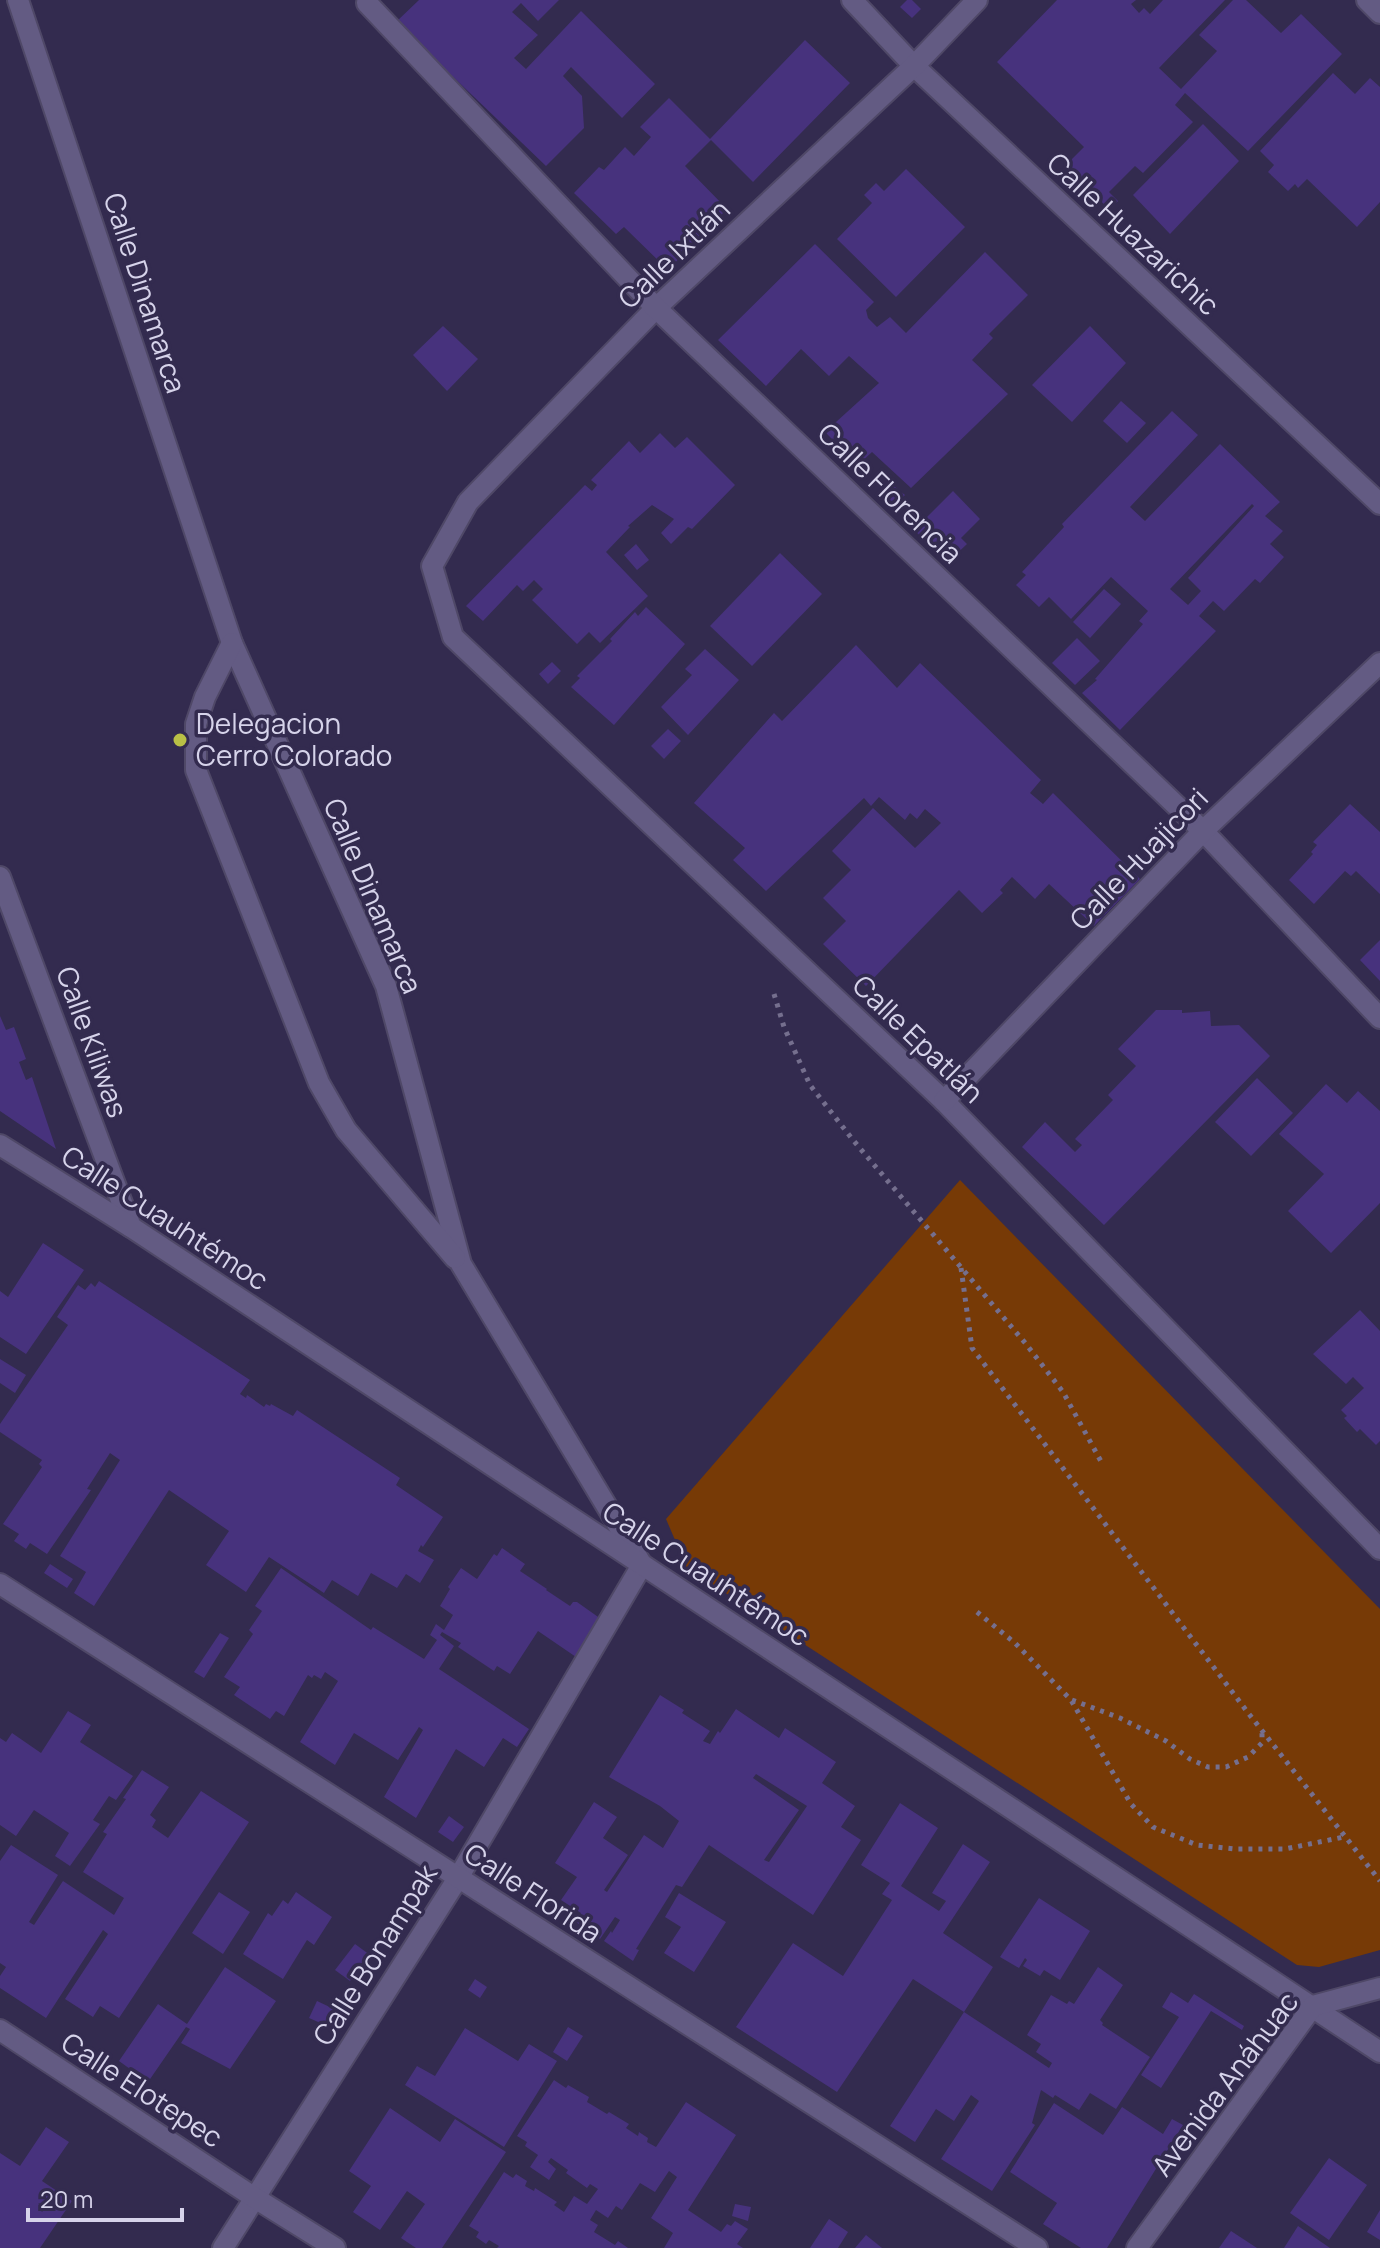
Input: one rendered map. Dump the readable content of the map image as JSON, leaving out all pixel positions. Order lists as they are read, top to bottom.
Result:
{
  "streets": {
    "street": [
      "Calle Huazarichic",
      "Calle Ixtlán",
      "Calle Dinamarca",
      "Calle Florencia",
      "Calle Huajicori",
      "Calle Epatlán",
      "Calle Kiliwas",
      "Calle Cuauhtémoc",
      "Calle Florida",
      "Calle Bonampak",
      "Avenida Anáhuac",
      "Calle Elotepec"
    ]
  },
  "crossings": [
    ["Calle Huazarichic", "Calle Ixtlán"],
    ["Calle Ixtlán", "Calle Florencia"],
    ["Calle Ixtlán", "Calle Epatlán"],
    ["Calle Dinamarca", "Calle Cuauhtémoc"],
    ["Calle Dinamarca", "Calle Bonampak"],
    ["Calle Florencia", "Calle Huajicori"],
    ["Calle Huajicori", "Calle Epatlán"],
    ["Calle Kiliwas", "Calle Cuauhtémoc"],
    ["Calle Cuauhtémoc", "Calle Bonampak"],
    ["Calle Cuauhtémoc", "Avenida Anáhuac"],
    ["Calle Florida", "Calle Bonampak"],
    ["Calle Bonampak", "Calle Elotepec"]
  ],
  "places": ["Delegacion Cerro Colorado"],
  "scale_bar": "20 m"
}
